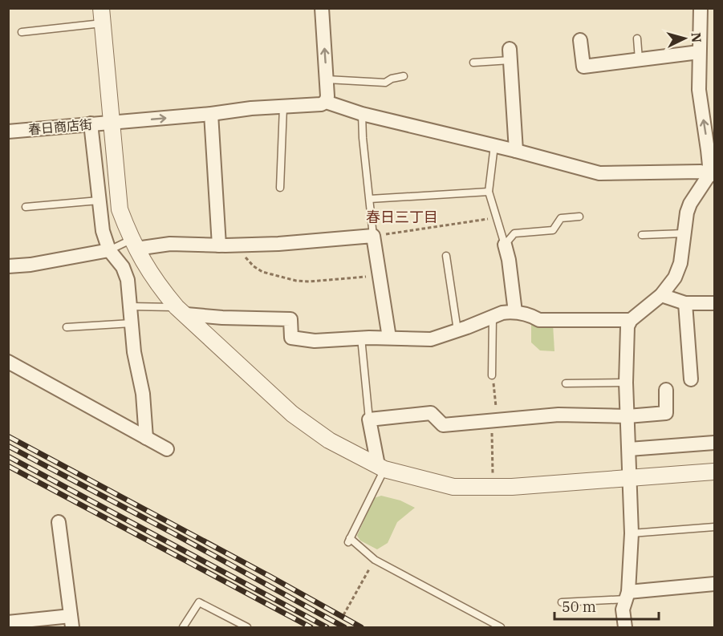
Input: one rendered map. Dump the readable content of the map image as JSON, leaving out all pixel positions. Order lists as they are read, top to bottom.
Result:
{
  "streets": {
    "street": ["春日商店街"]
  },
  "districts": ["春日三丁目"],
  "scale_bar": "50 m",
  "north": "right"
}
